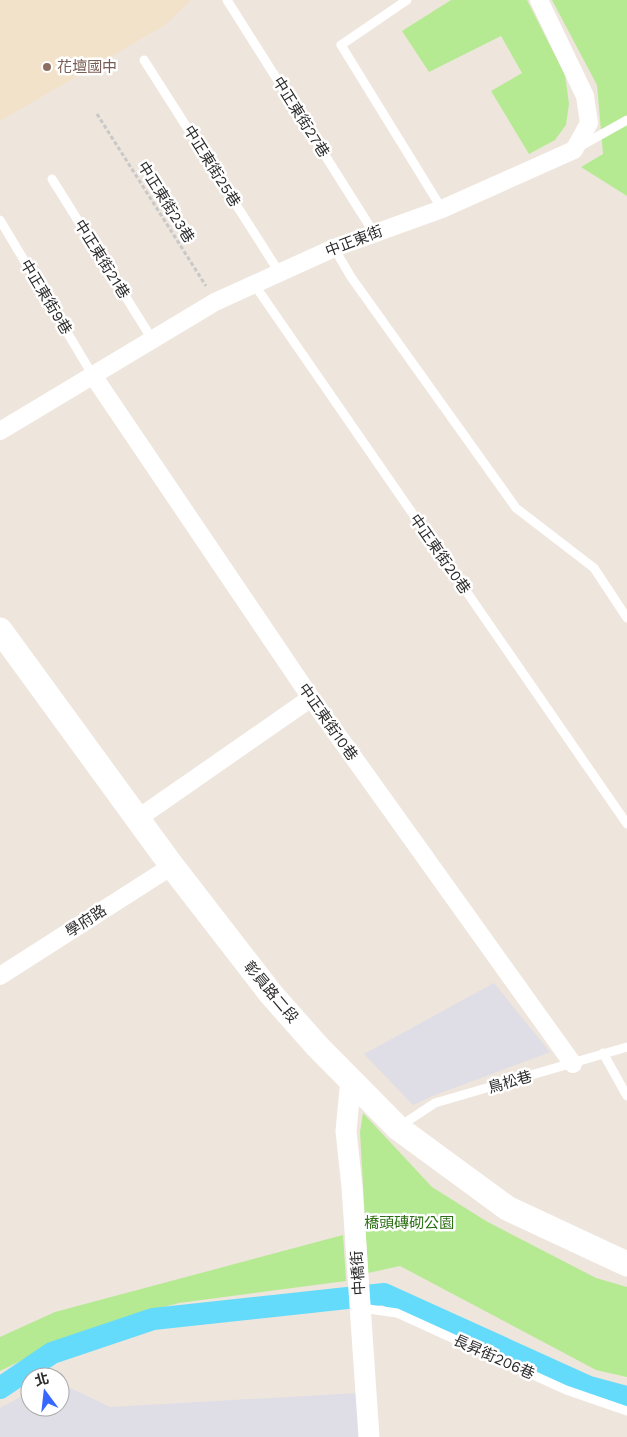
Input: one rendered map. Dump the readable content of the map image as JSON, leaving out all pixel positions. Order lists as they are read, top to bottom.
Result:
{
  "streets": {
    "main road": ["彰員路二段"],
    "street": [
      "中正東街",
      "中正東街10巷",
      "學府路",
      "中橋街"
    ],
    "lane": [
      "中正東街27巷",
      "中正東街25巷",
      "中正東街21巷",
      "中正東街9巷",
      "中正東街20巷",
      "鳥松巷",
      "長昇街206巷"
    ],
    "path": ["中正東街23巷"]
  },
  "crossings": [
    ["中正東街27巷", "中正東街"],
    ["中正東街25巷", "中正東街"],
    ["中正東街23巷", "中正東街"],
    ["中正東街", "中正東街21巷"],
    ["中正東街", "中正東街9巷"],
    ["中正東街", "中正東街20巷"],
    ["中正東街", "中正東街10巷"],
    ["中正東街9巷", "中正東街10巷"],
    ["中正東街10巷", "鳥松巷"],
    ["學府路", "彰員路二段"],
    ["彰員路二段", "鳥松巷"],
    ["彰員路二段", "中橋街"],
    ["中橋街", "長昇街206巷"]
  ],
  "parks": ["橋頭磚砌公園"],
  "places": ["花壇國中"],
  "north": "top"
}
